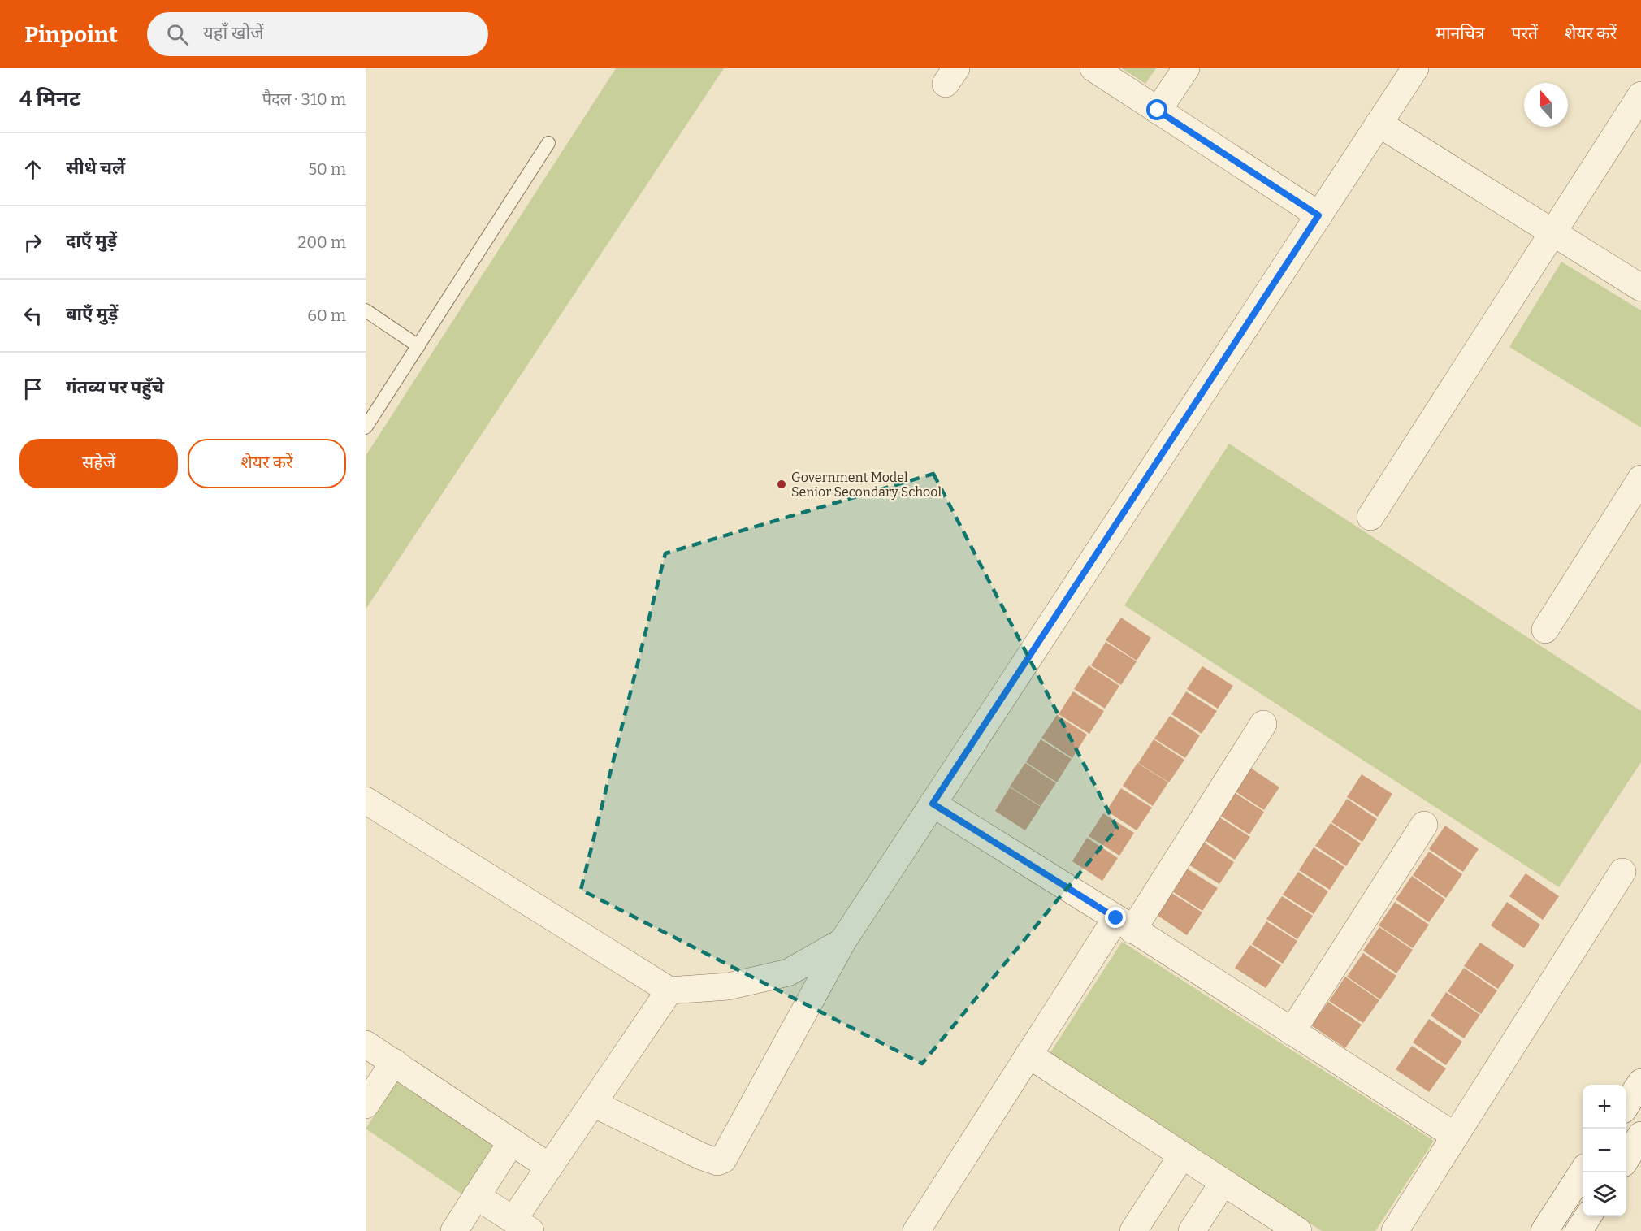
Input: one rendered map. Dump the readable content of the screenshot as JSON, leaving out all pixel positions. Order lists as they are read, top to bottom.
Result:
{
  "places": ["Government Model Senior Secondary School"],
  "north": "top",
  "page": {
    "header": "Pinpoint",
    "search": "यहाँ खोजें",
    "nav": ["मानचित्र", "परतें", "शेयर करें"],
    "heading": ["4 मिनट", "पैदल · 310 m"],
    "list": [
      ["सीधे चलें", "50 m"],
      ["दाएँ मुड़ें", "200 m"],
      ["बाएँ मुड़ें", "60 m"],
      "गंतव्य पर पहुँचे"
    ],
    "buttons": ["सहेजें", "शेयर करें"],
    "map_buttons": ["+", "−"]
  }
}
